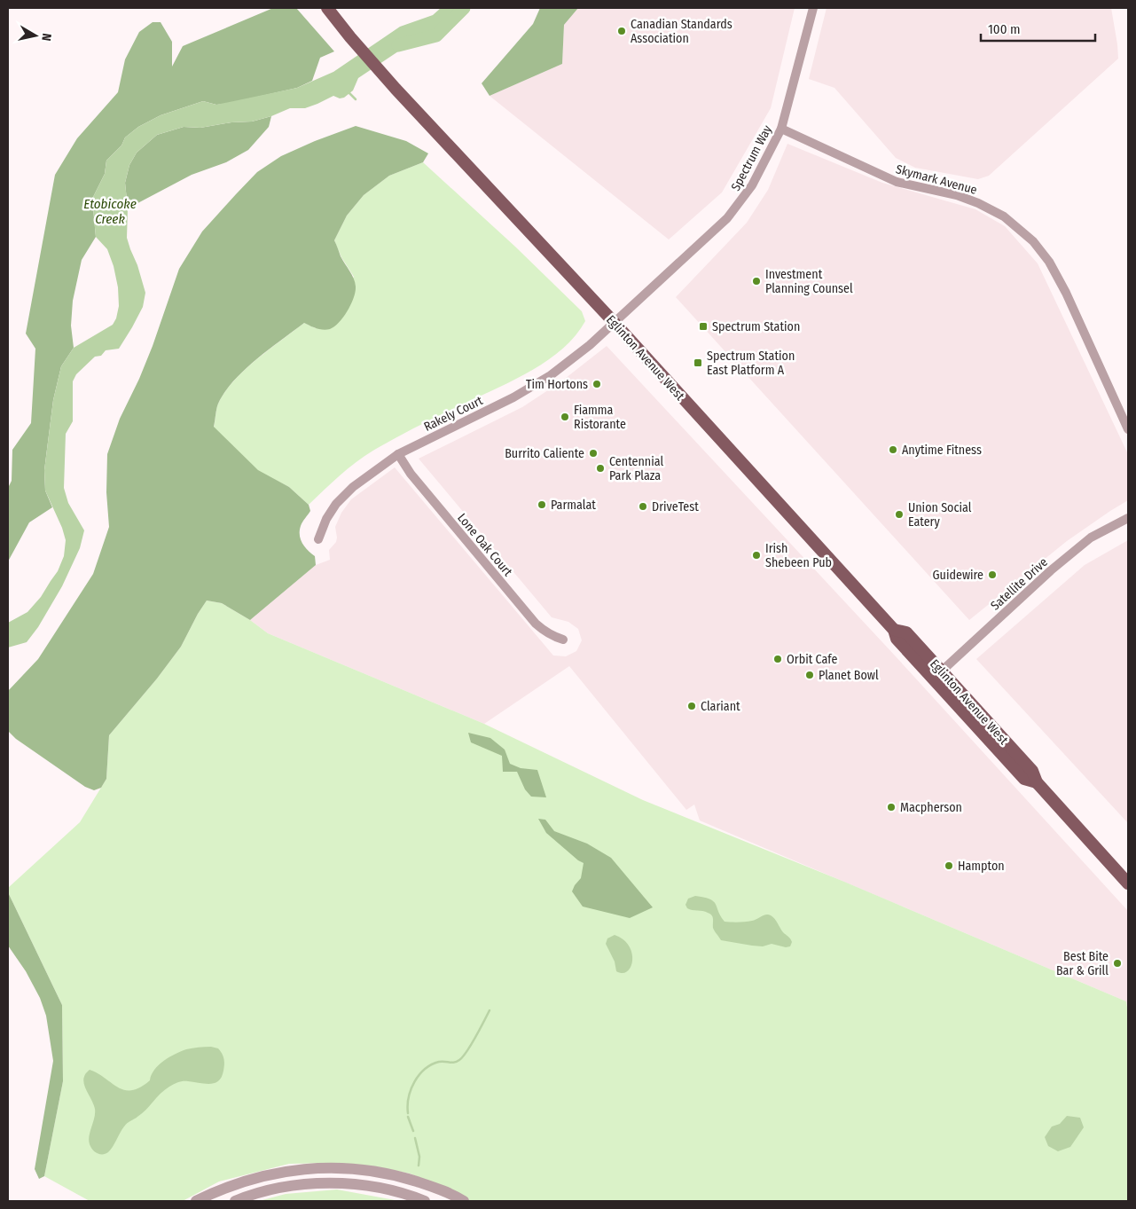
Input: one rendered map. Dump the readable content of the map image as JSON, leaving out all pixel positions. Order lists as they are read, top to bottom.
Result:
{
  "streets": {
    "main road": ["Eglinton Avenue West"],
    "street": [
      "Spectrum Way",
      "Skymark Avenue",
      "Rakely Court",
      "Lone Oak Court",
      "Satellite Drive"
    ]
  },
  "crossings": [
    ["Spectrum Way", "Skymark Avenue"],
    ["Spectrum Way", "Eglinton Avenue West"],
    ["Spectrum Way", "Rakely Court"],
    ["Eglinton Avenue West", "Rakely Court"],
    ["Eglinton Avenue West", "Satellite Drive"],
    ["Rakely Court", "Lone Oak Court"]
  ],
  "water": ["Etobicoke Creek"],
  "places": {
    "other": [
      "Canadian Standards Association",
      "Investment Planning Counsel",
      "Tim Hortons",
      "Fiamma Ristorante",
      "Anytime Fitness",
      "Burrito Caliente",
      "Centennial Park Plaza",
      "Parmalat",
      "DriveTest",
      "Union Social Eatery",
      "Irish Shebeen Pub",
      "Guidewire",
      "Orbit Cafe",
      "Planet Bowl",
      "Clariant",
      "Macpherson",
      "Hampton",
      "Best Bite Bar & Grill"
    ],
    "transit": ["Spectrum Station", "Spectrum Station East Platform A"]
  },
  "scale_bar": "100 m",
  "north": "right"
}
